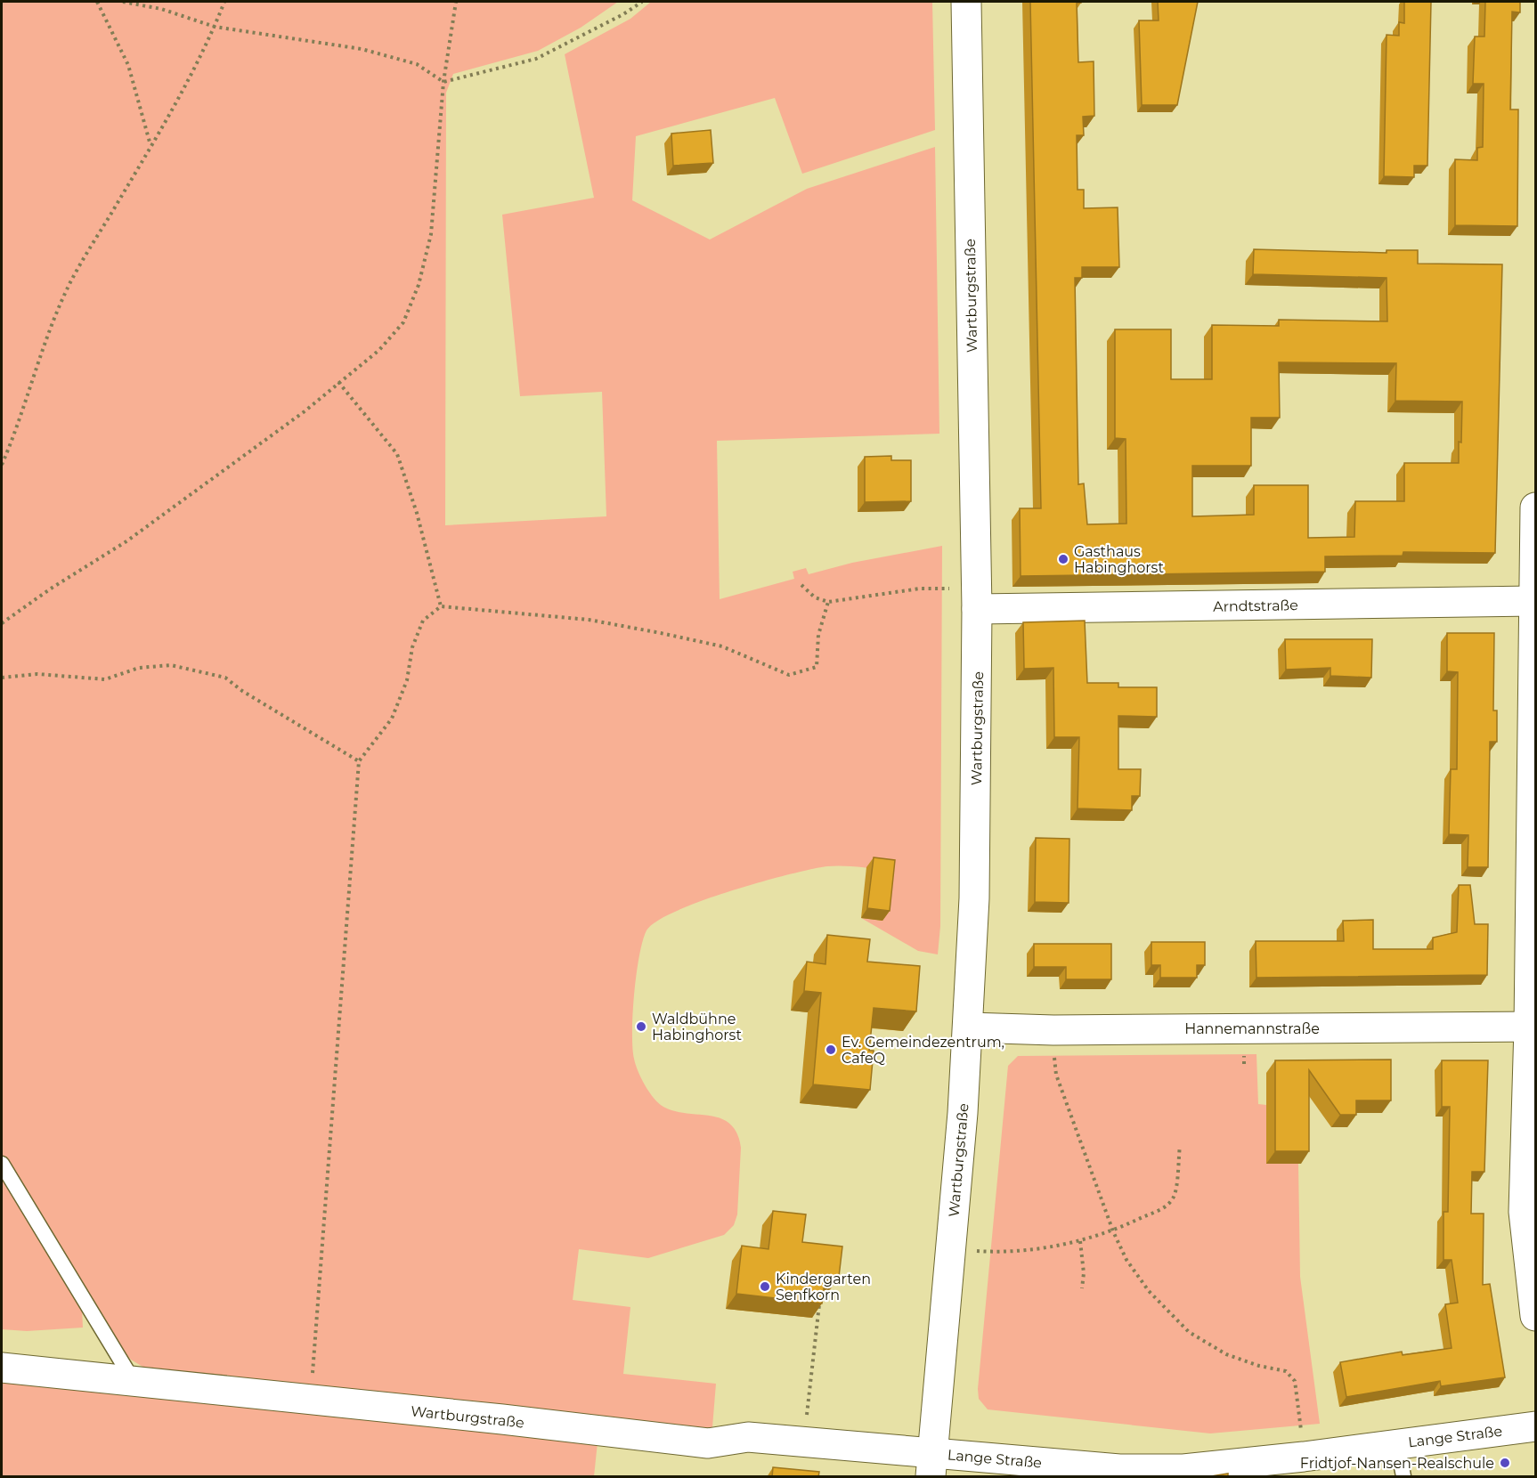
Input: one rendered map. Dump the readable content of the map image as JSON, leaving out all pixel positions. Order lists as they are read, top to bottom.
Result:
{
  "streets": {
    "street": [
      "Wartburgstraße",
      "Arndtstraße",
      "Hannemannstraße",
      "Lange Straße"
    ]
  },
  "crossings": [
    ["Wartburgstraße", "Arndtstraße"],
    ["Wartburgstraße", "Hannemannstraße"],
    ["Wartburgstraße", "Lange Straße"]
  ],
  "places": [
    "Gasthaus Habinghorst",
    "Waldbühne Habinghorst",
    "Ev. Gemeindezentrum, CafeQ",
    "Kindergarten Senfkorn",
    "Fridtjof-Nansen-Realschule"
  ]
}
